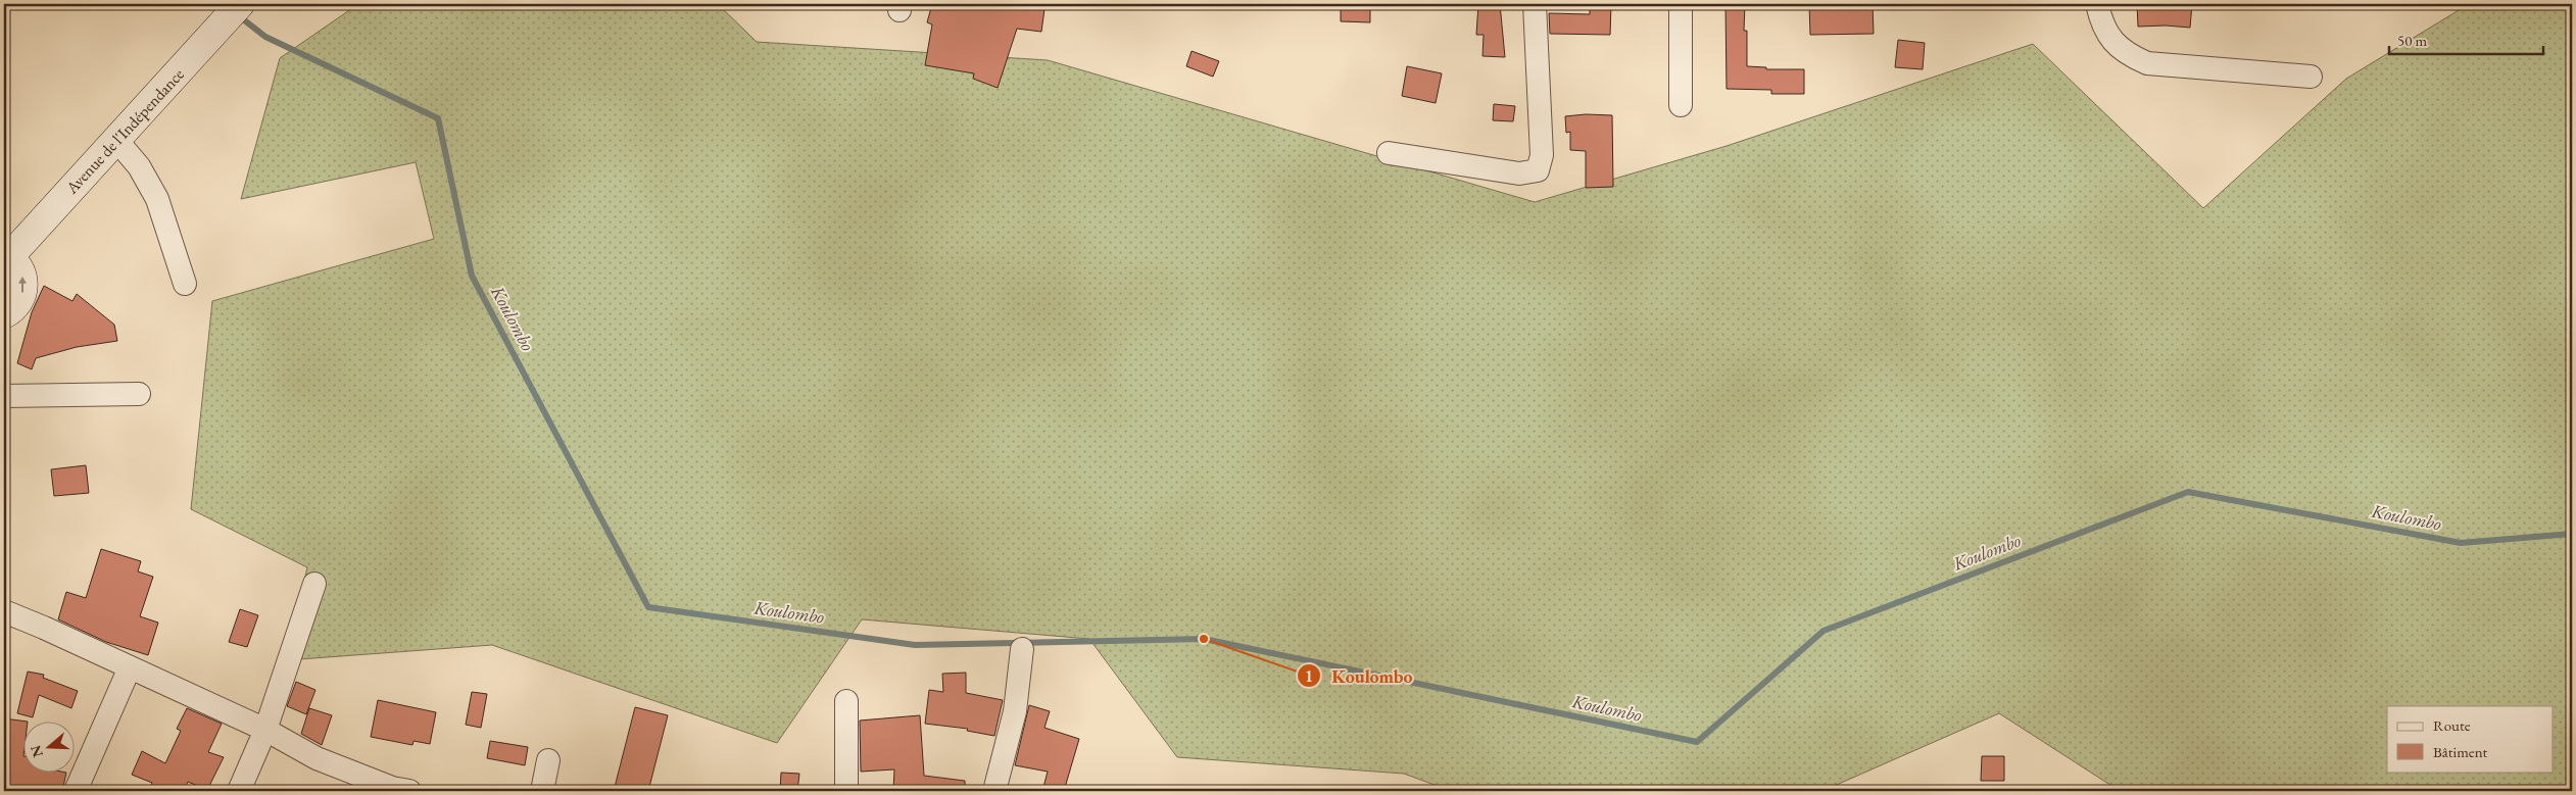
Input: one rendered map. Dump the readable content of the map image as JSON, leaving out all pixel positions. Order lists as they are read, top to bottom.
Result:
{
  "streets": {
    "street": ["Avenue de l'Indépendance"]
  },
  "water": ["Koulombo"],
  "places": ["Koulombo"],
  "legend": ["Route", "Bâtiment"],
  "scale_bar": "50 m",
  "north": "left"
}
